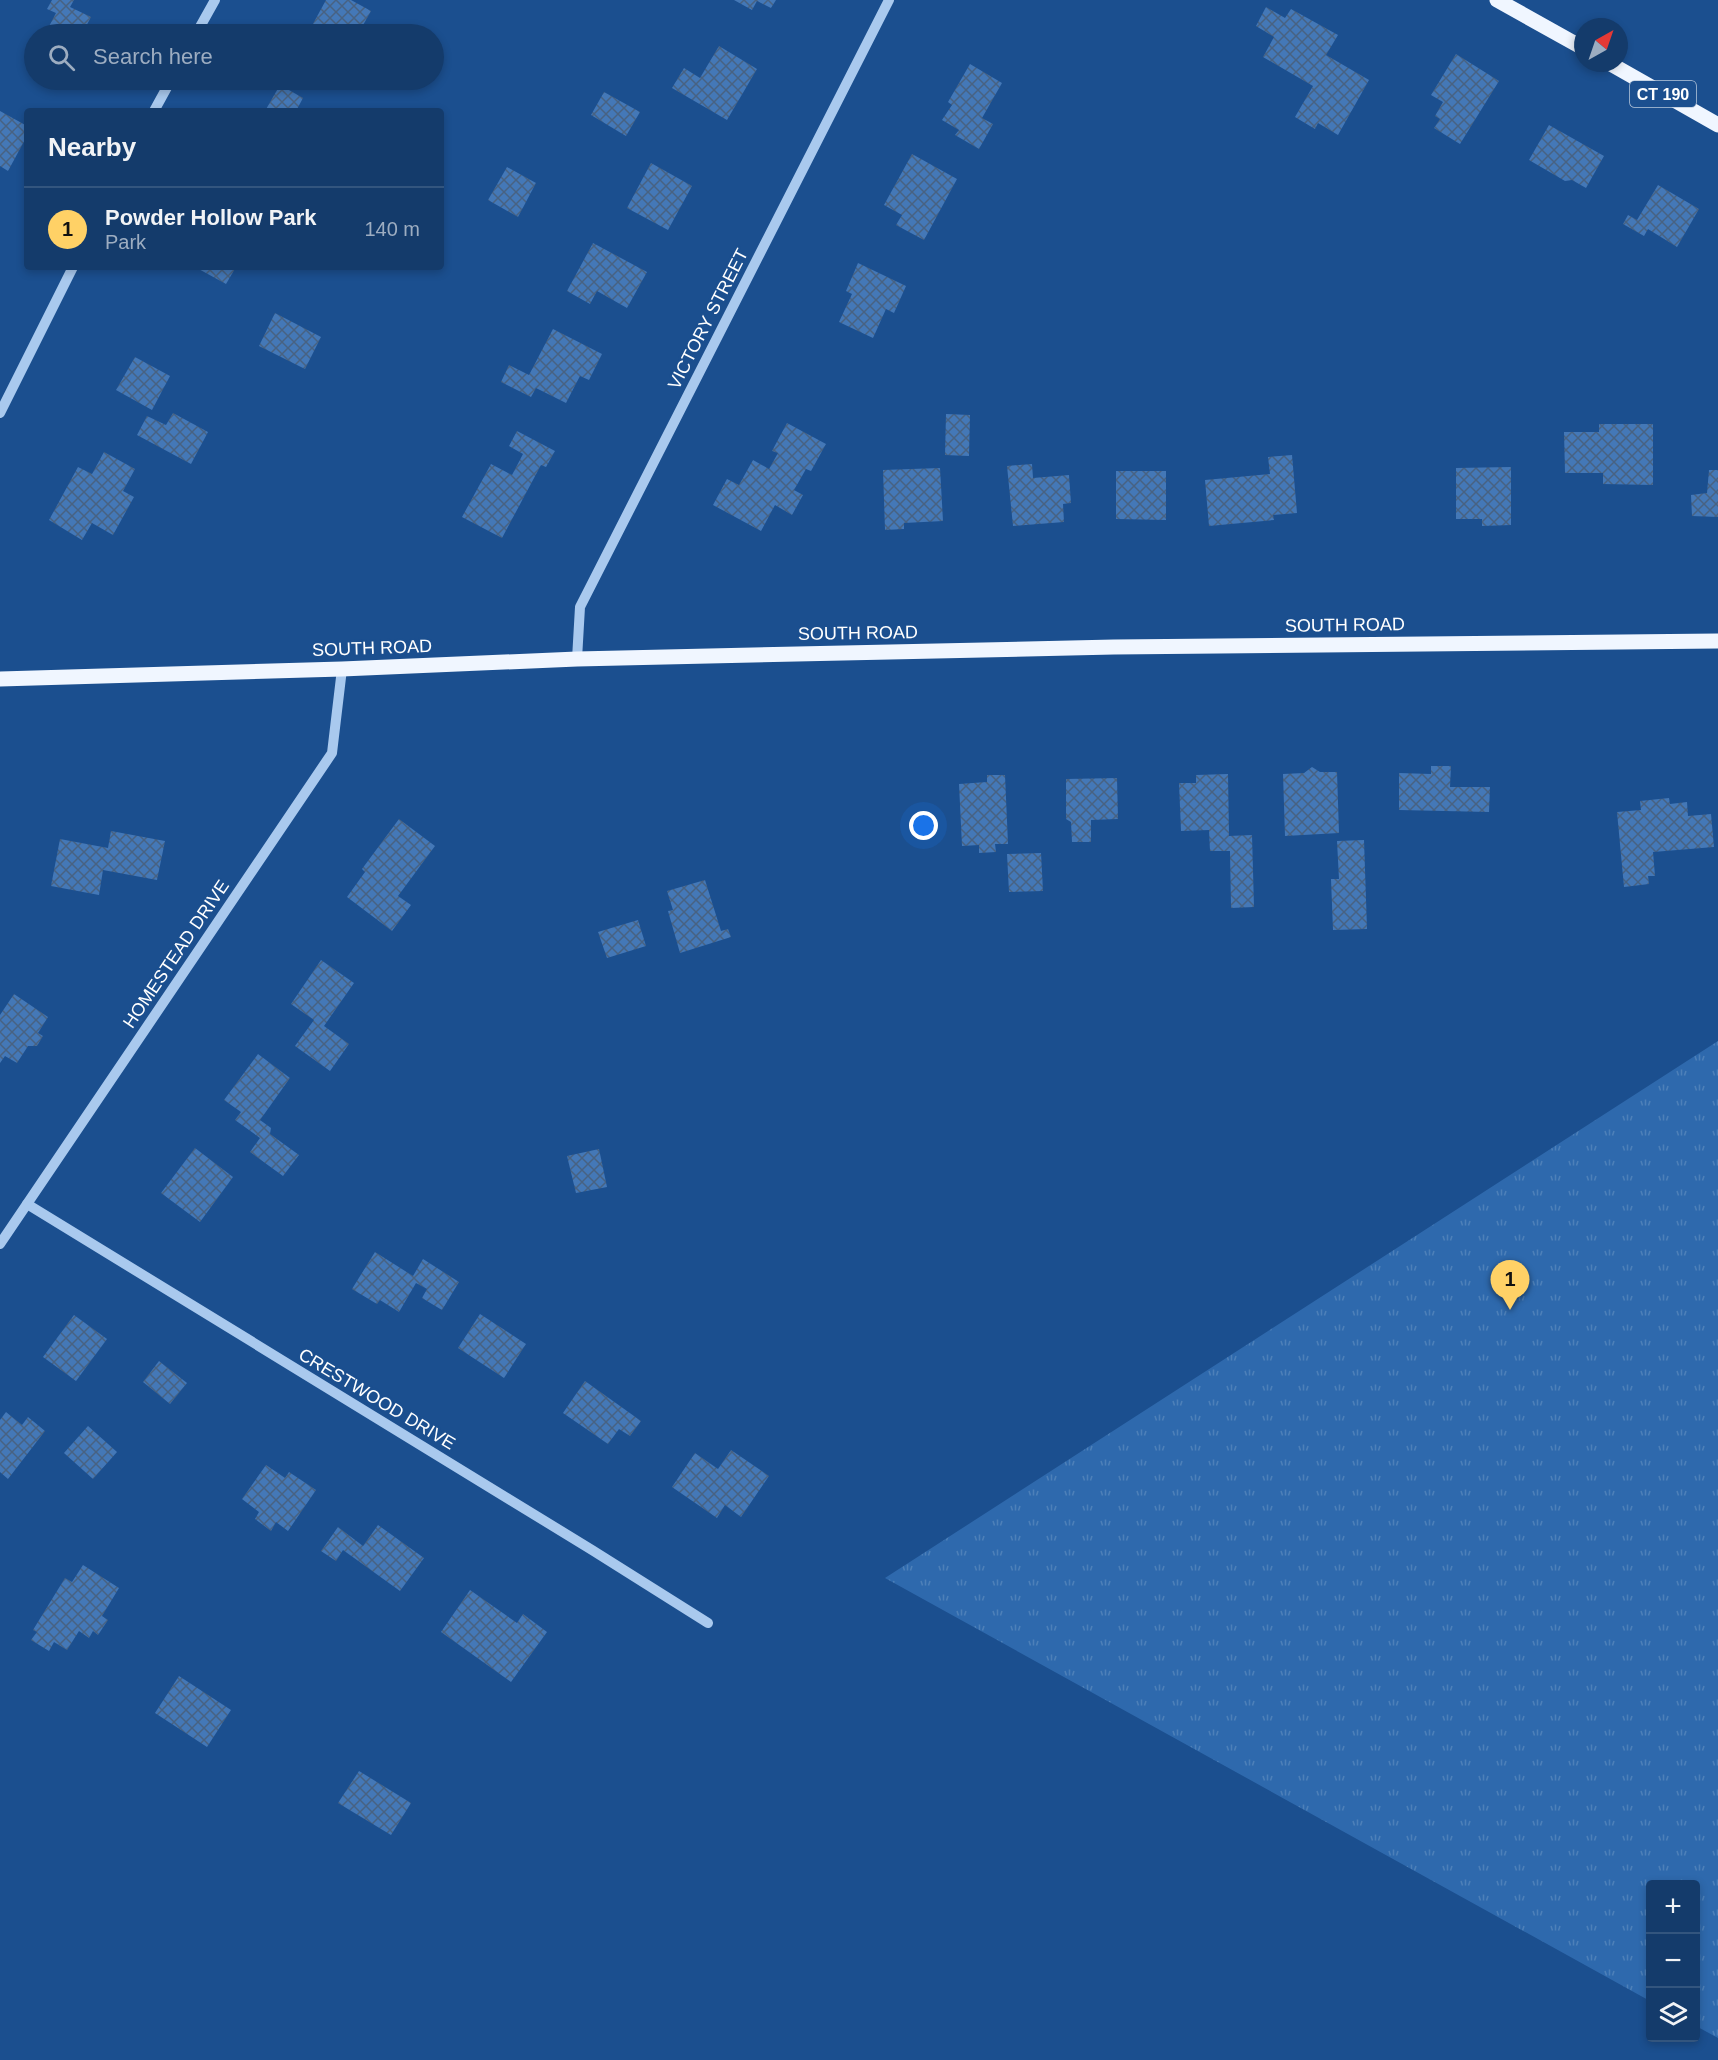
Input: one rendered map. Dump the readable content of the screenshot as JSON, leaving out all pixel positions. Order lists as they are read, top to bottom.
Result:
{
  "streets": {
    "main road": ["CT 190", "SOUTH ROAD"],
    "street": ["VICTORY STREET", "HOMESTEAD DRIVE", "CRESTWOOD DRIVE"]
  },
  "crossings": [
    ["VICTORY STREET", "SOUTH ROAD"],
    ["SOUTH ROAD", "HOMESTEAD DRIVE"],
    ["HOMESTEAD DRIVE", "CRESTWOOD DRIVE"]
  ],
  "north": "top right",
  "page": {
    "search": "Search here",
    "heading": "Nearby",
    "list": [
      {
        "mark": "1",
        "name": "Powder Hollow Park",
        "note": "Park",
        "value": "140 m"
      }
    ],
    "pins": "1",
    "map_buttons": ["+", "−"]
  }
}
